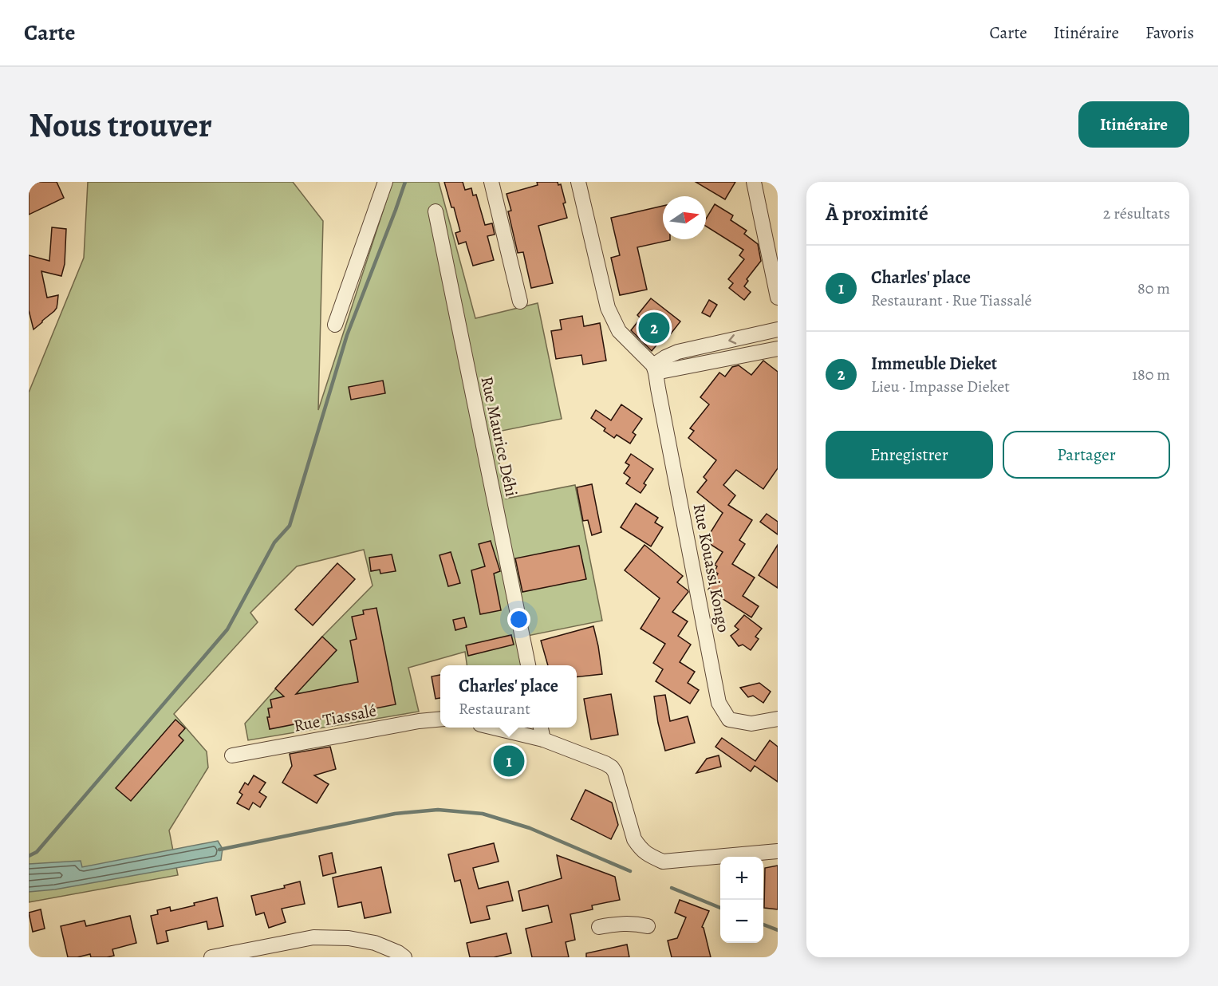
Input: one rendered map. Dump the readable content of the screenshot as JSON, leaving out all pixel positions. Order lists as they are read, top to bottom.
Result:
{
  "streets": {
    "street": ["Rue Maurice Déhi", "Rue Kouassi Kongo", "Rue Tiassalé"]
  },
  "north": "right",
  "page": {
    "header": "Carte",
    "nav": ["Carte", "Itinéraire", "Favoris"],
    "buttons": [
      "Itinéraire",
      ["Enregistrer", "Partager"]
    ],
    "title": "Nous trouver",
    "heading": ["À proximité", "2 résultats"],
    "list": [
      {
        "mark": "1",
        "name": "Charles' place",
        "note": "Restaurant · Rue Tiassalé",
        "value": "80 m"
      },
      {
        "mark": "2",
        "name": "Immeuble Dieket",
        "note": "Lieu · Impasse Dieket",
        "value": "180 m"
      }
    ],
    "pins": ["2", "1"],
    "popup": ["Charles' place", "Restaurant"],
    "map_buttons": ["+", "−"]
  }
}
